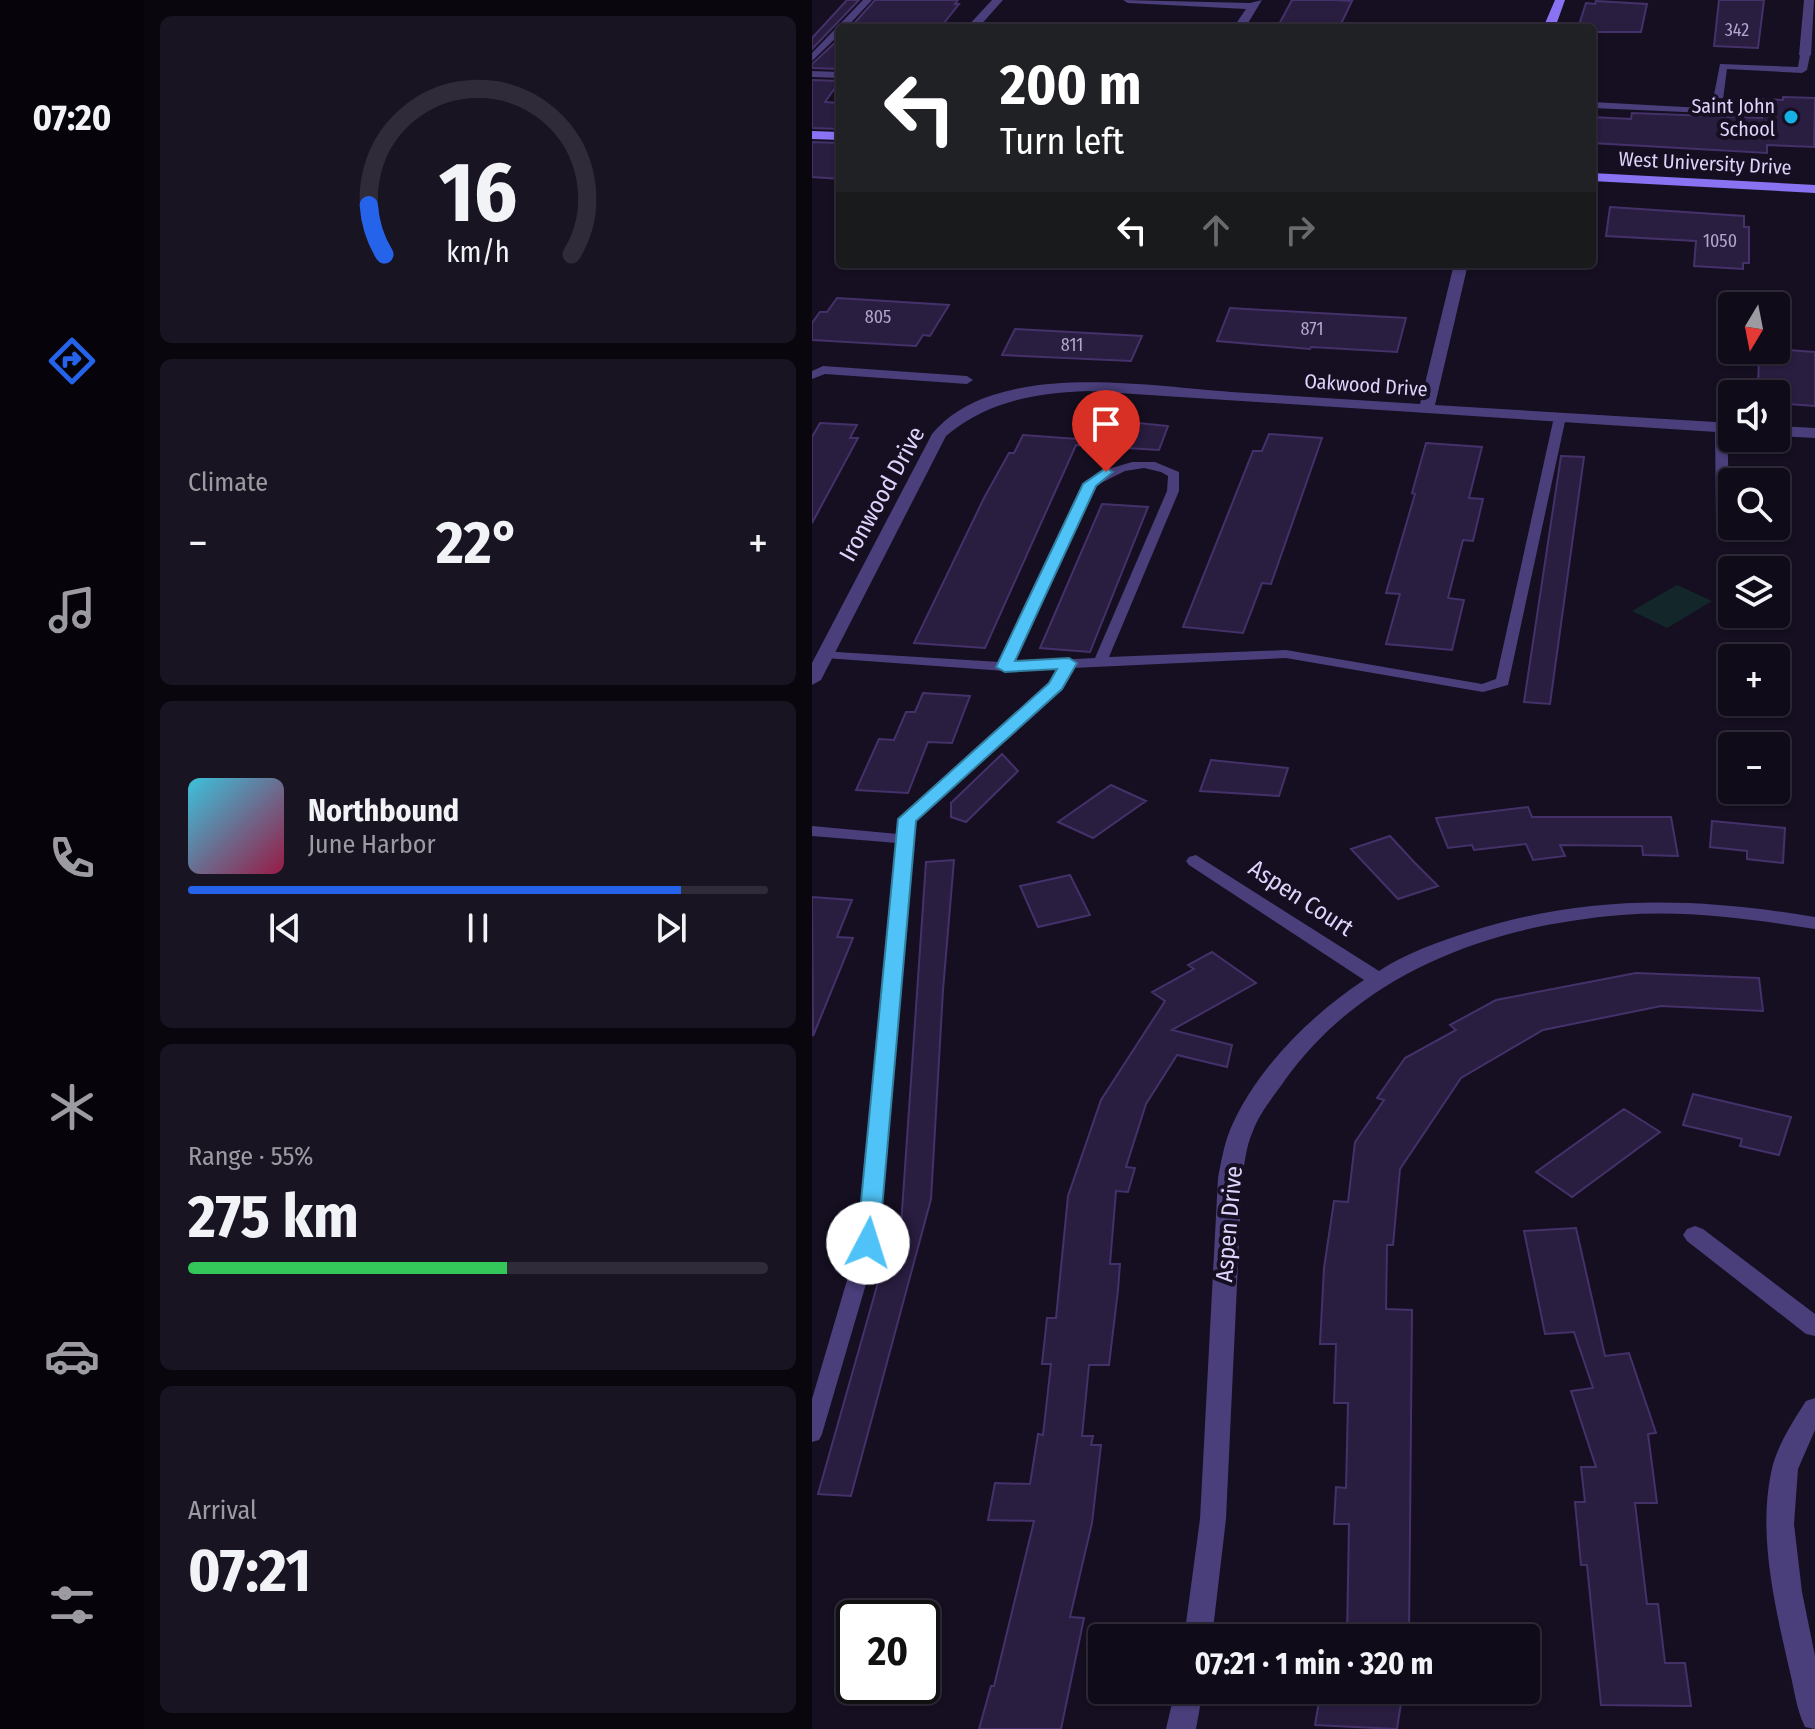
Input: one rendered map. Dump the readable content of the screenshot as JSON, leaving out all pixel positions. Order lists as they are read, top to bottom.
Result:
{
  "streets": {
    "main road": ["West University Drive"],
    "street": [
      "Oakwood Drive",
      "Ironwood Drive",
      "Aspen Court",
      "Aspen Drive"
    ]
  },
  "crossings": [
    ["Oakwood Drive", "Ironwood Drive"],
    ["Aspen Court", "Aspen Drive"]
  ],
  "places": ["Saint John School"],
  "house_numbers": [
    "342",
    "1050",
    "805",
    "871",
    "811"
  ],
  "north": "bottom",
  "page": {
    "tabs": "07:20",
    "turn": ["200 m", "Turn left"],
    "map_buttons": ["+", "−"],
    "tile": [
      "Climate",
      ["Range · 55%", "275 km"],
      ["Arrival", "07:21"]
    ],
    "heat": ["−", "22°", "+"],
    "song": ["Northbound", "June Harbor"],
    "limit": "20",
    "trip": "07:21 · 1 min · 320 m",
    "gauge": ["16", "km/h"]
  }
}
